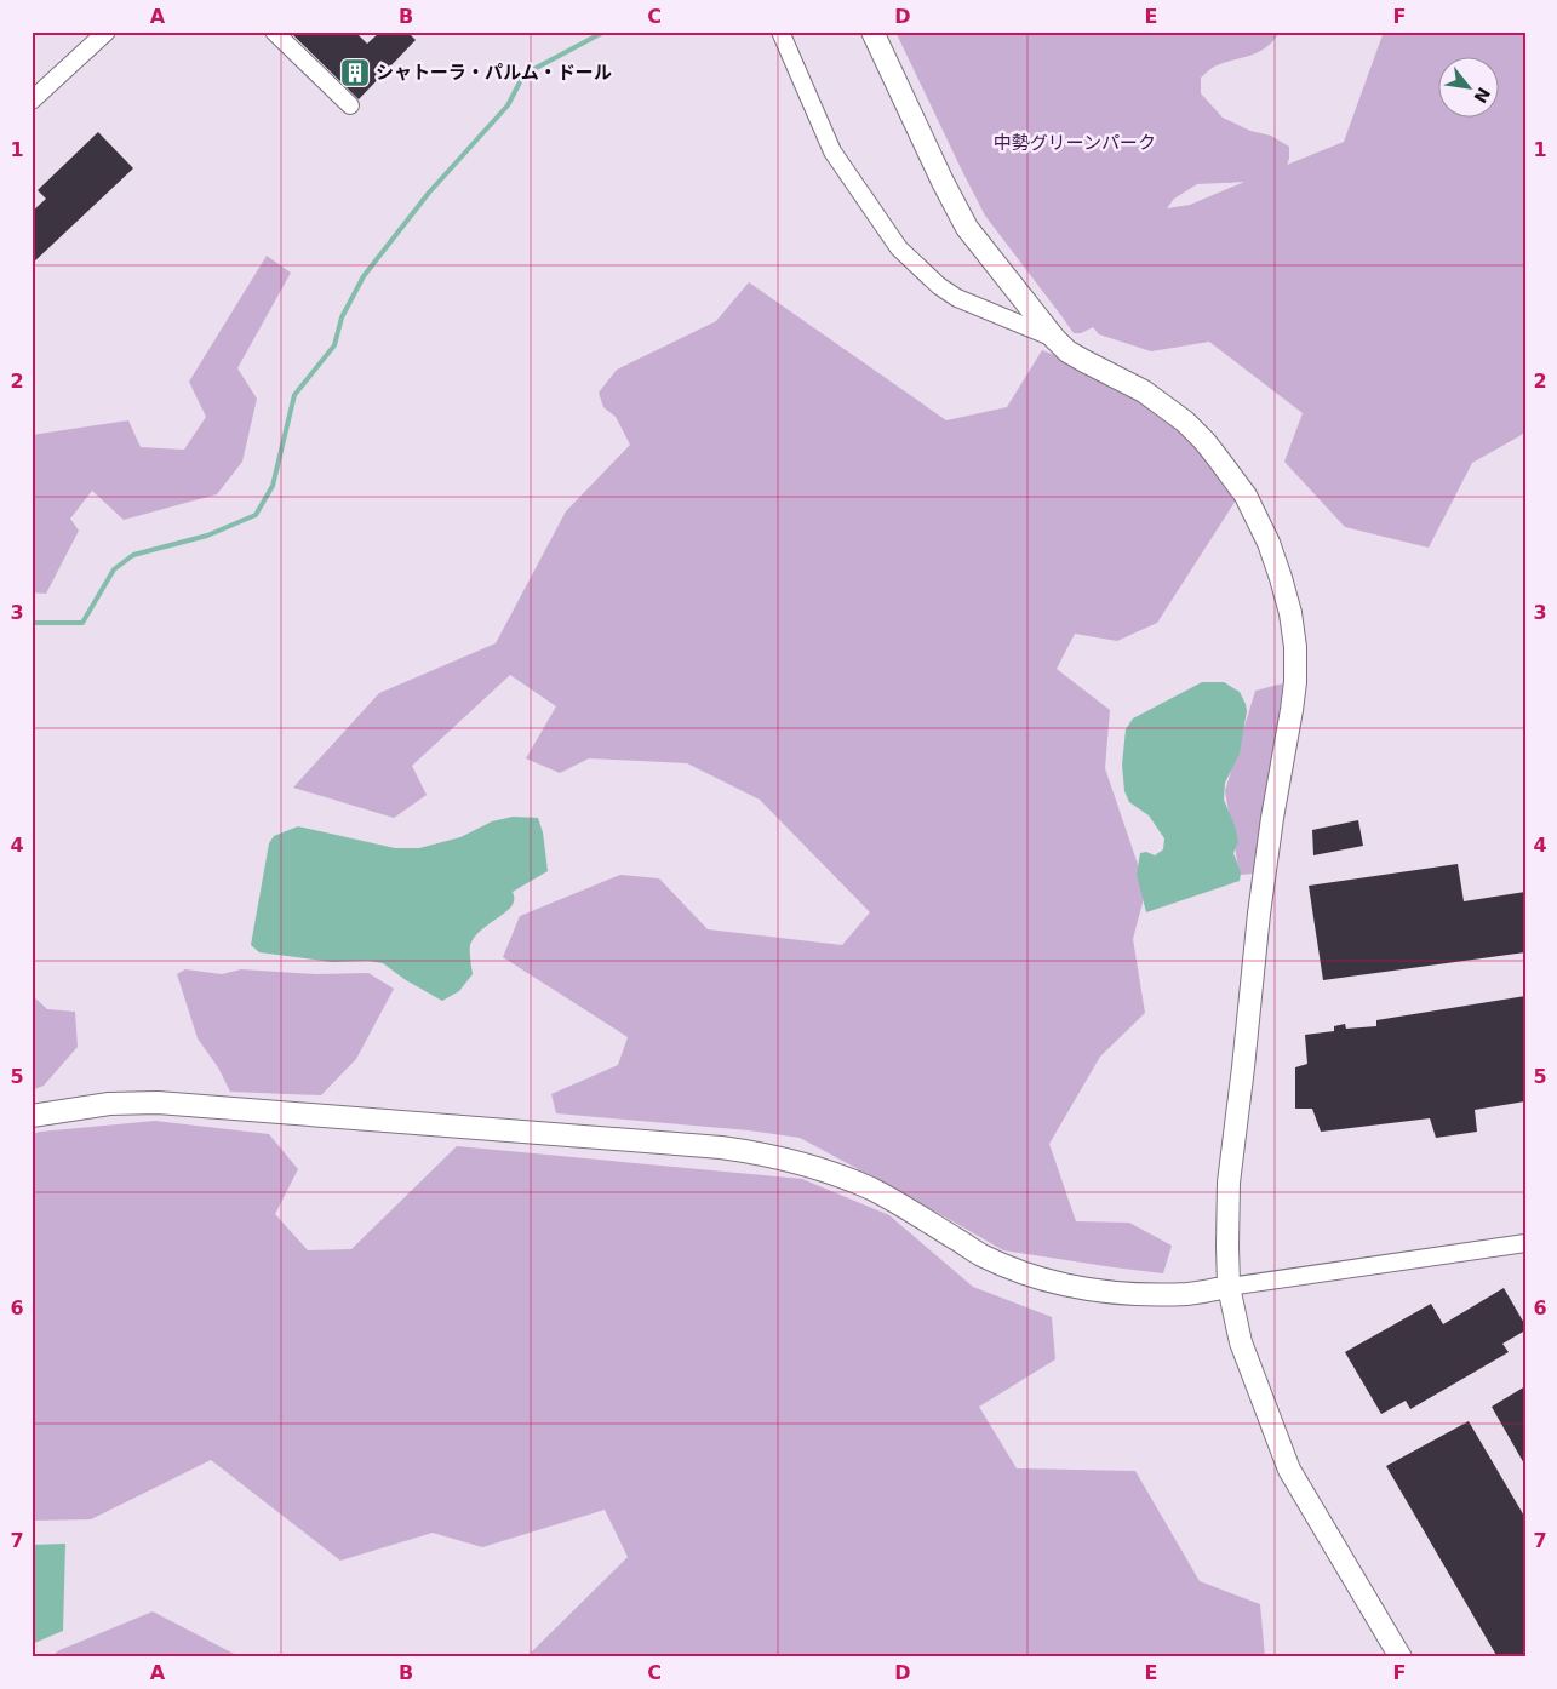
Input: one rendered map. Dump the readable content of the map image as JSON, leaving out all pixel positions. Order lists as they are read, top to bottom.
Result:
{
  "parks": ["中勢グリーンパーク"],
  "places": {
    "building": ["シャトーラ・パルム・ドール"]
  },
  "north": "bottom right",
  "grid": {
    "columns": [
      "A",
      "B",
      "C",
      "D",
      "E",
      "F"
    ],
    "rows": [
      "1",
      "2",
      "3",
      "4",
      "5",
      "6",
      "7"
    ]
  }
}
